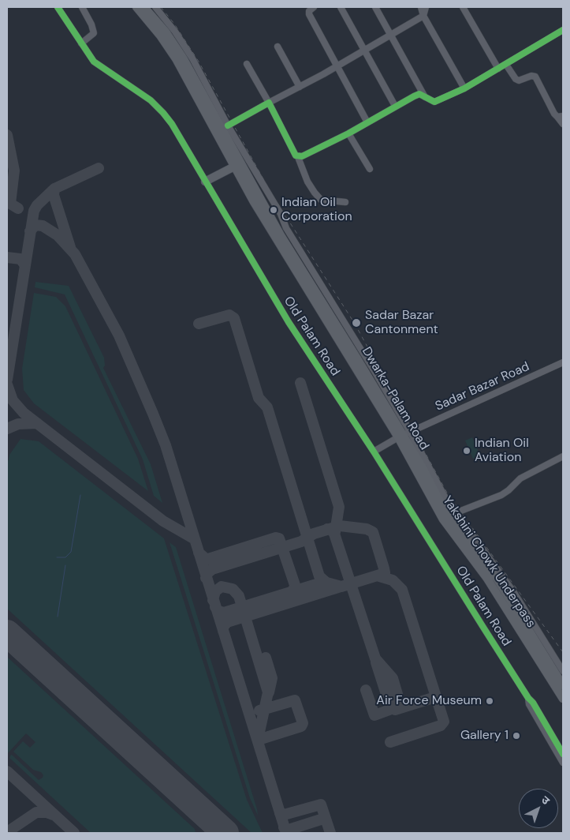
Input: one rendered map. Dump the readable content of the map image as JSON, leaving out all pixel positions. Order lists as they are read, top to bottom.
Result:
{
  "streets": {
    "main road": ["Dwarka-Palam Road", "Yakshini Chowk Underpass"],
    "street": ["Old Palam Road", "Sadar Bazar Road"]
  },
  "crossings": [
    ["Old Palam Road", "Sadar Bazar Road"],
    ["Sadar Bazar Road", "Dwarka-Palam Road"],
    ["Sadar Bazar Road", "Yakshini Chowk Underpass"],
    ["Dwarka-Palam Road", "Yakshini Chowk Underpass"]
  ],
  "places": [
    "Indian Oil Corporation",
    "Sadar Bazar Cantonment",
    "Indian Oil Aviation",
    "Air Force Museum",
    "Gallery 1"
  ],
  "north": "top right"
}
